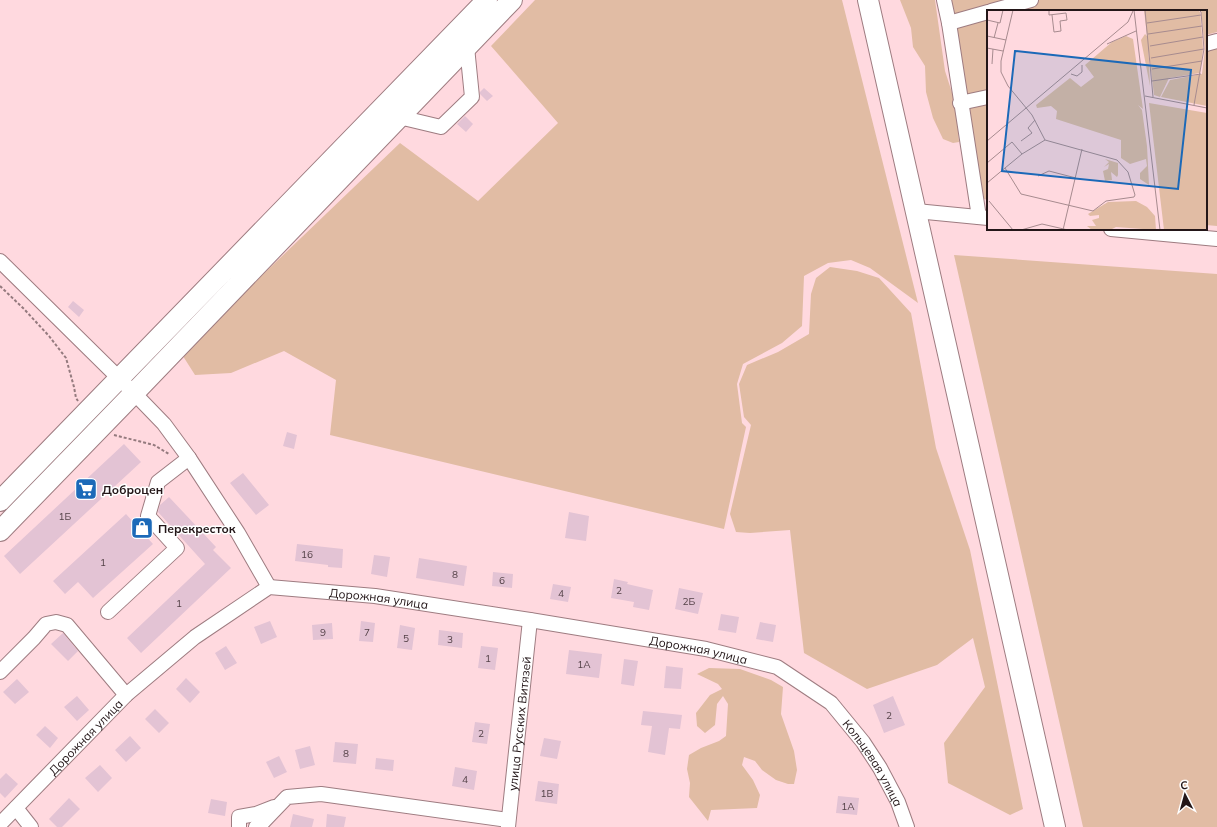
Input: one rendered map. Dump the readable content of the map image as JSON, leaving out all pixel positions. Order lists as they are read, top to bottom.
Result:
{
  "streets": {
    "street": ["Дорожная улица", "улица Русских Витязей", "Кольцевая улица"]
  },
  "crossings": [
    ["Дорожная улица", "улица Русских Витязей"],
    ["Дорожная улица", "Кольцевая улица"]
  ],
  "places": {
    "supermarket": ["Доброцен"],
    "shop": ["Перекресток"]
  },
  "house_numbers": [
    "1Б",
    "16",
    "1",
    "8",
    "6",
    "2",
    "4",
    "2Б",
    "1",
    "9",
    "7",
    "5",
    "3",
    "1",
    "1А",
    "2",
    "2",
    "8",
    "4",
    "1В",
    "1А"
  ],
  "north": "top"
}
